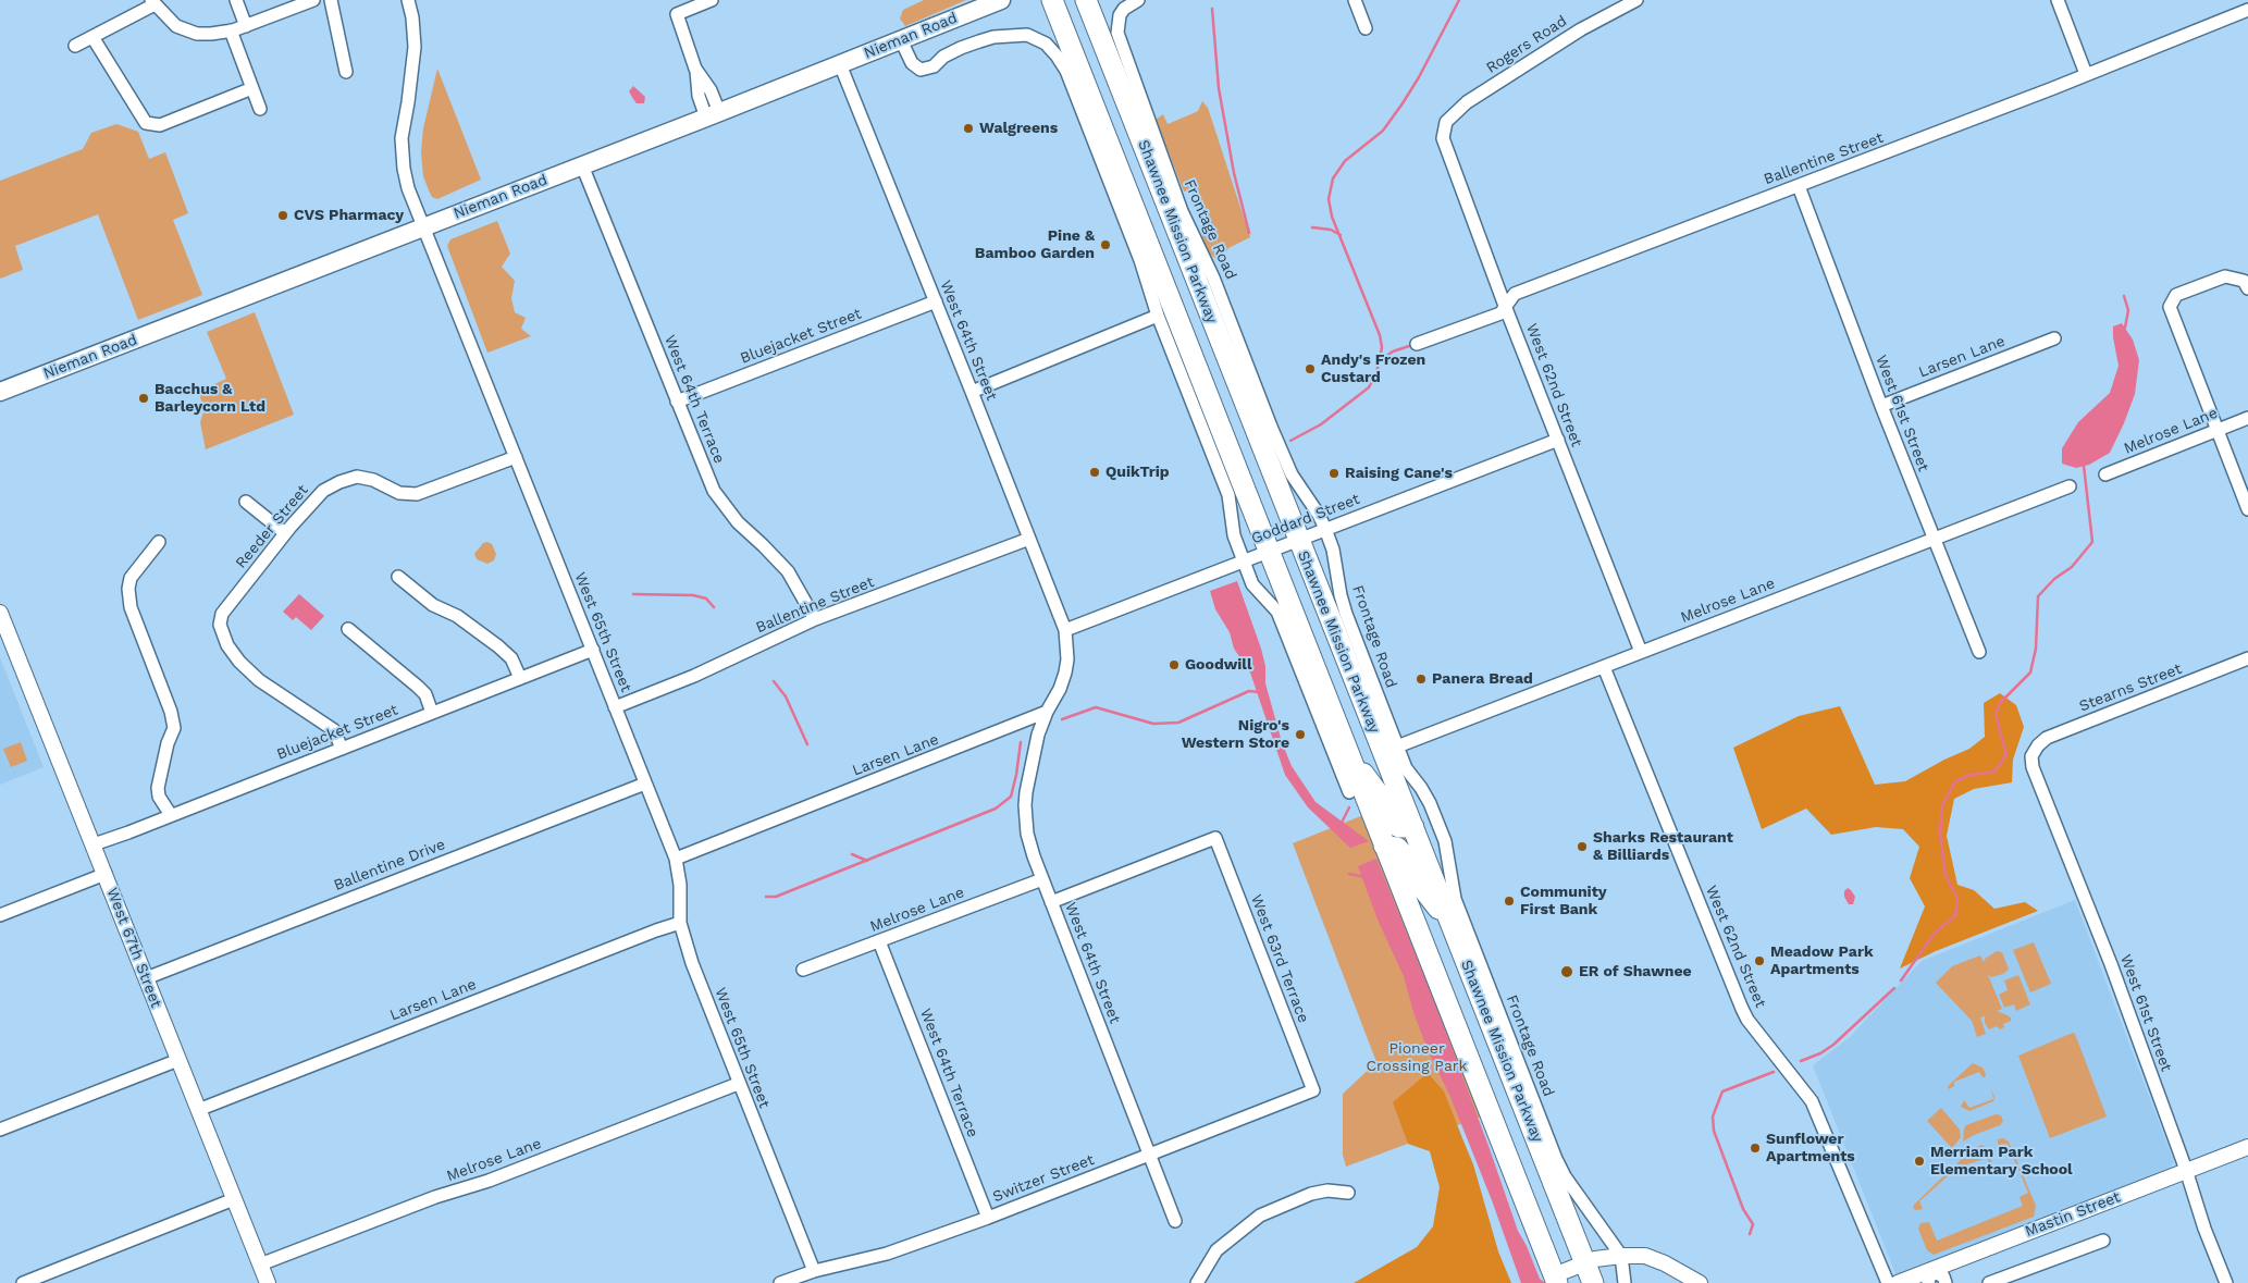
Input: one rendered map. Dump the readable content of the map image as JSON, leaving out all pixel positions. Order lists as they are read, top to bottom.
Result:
{
  "streets": {
    "highway": ["Shawnee Mission Parkway"],
    "main road": ["Nieman Road"],
    "street": [
      "Rogers Road",
      "Ballentine Street",
      "Frontage Road",
      "Bluejacket Street",
      "West 64th Street",
      "Larsen Lane",
      "West 62nd Street",
      "West 64th Terrace",
      "West 61st Street",
      "Melrose Lane",
      "Goddard Street",
      "Reeder Street",
      "West 65th Street",
      "Stearns Street",
      "Ballentine Drive",
      "West 67th Street",
      "West 63rd Terrace",
      "Switzer Street",
      "Mastin Street"
    ]
  },
  "crossings": [
    ["Nieman Road", "West 64th Street"],
    ["Nieman Road", "West 64th Terrace"],
    ["Nieman Road", "West 65th Street"],
    ["Rogers Road", "West 62nd Street"],
    ["Ballentine Street", "West 64th Street"],
    ["Ballentine Street", "West 62nd Street"],
    ["Ballentine Street", "West 64th Terrace"],
    ["Ballentine Street", "West 61st Street"],
    ["Ballentine Street", "West 65th Street"],
    ["Frontage Road", "Melrose Lane"],
    ["Frontage Road", "Goddard Street"],
    ["Shawnee Mission Parkway", "Goddard Street"],
    ["Bluejacket Street", "West 64th Street"],
    ["Bluejacket Street", "West 64th Terrace"],
    ["Bluejacket Street", "Reeder Street"],
    ["Bluejacket Street", "West 65th Street"],
    ["Bluejacket Street", "West 67th Street"],
    ["West 64th Street", "Larsen Lane"],
    ["West 64th Street", "Melrose Lane"],
    ["West 64th Street", "Goddard Street"],
    ["West 64th Street", "West 63rd Terrace"],
    ["West 64th Street", "Switzer Street"],
    ["Larsen Lane", "West 61st Street"],
    ["Larsen Lane", "West 65th Street"],
    ["Larsen Lane", "West 67th Street"],
    ["West 62nd Street", "Melrose Lane"],
    ["West 62nd Street", "Goddard Street"],
    ["West 64th Terrace", "Melrose Lane"],
    ["West 64th Terrace", "Switzer Street"],
    ["West 61st Street", "Melrose Lane"],
    ["West 61st Street", "Stearns Street"],
    ["West 61st Street", "Mastin Street"],
    ["Melrose Lane", "West 65th Street"],
    ["Melrose Lane", "West 67th Street"],
    ["Reeder Street", "West 65th Street"],
    ["West 65th Street", "Ballentine Drive"],
    ["West 65th Street", "Switzer Street"],
    ["Ballentine Drive", "West 67th Street"],
    ["West 63rd Terrace", "Switzer Street"]
  ],
  "parks": ["Pioneer Crossing Park"],
  "places": [
    "Walgreens",
    "CVS Pharmacy",
    "Pine & Bamboo Garden",
    "Andy's Frozen Custard",
    "Bacchus & Barleycorn Ltd",
    "QuikTrip",
    "Raising Cane's",
    "Goodwill",
    "Panera Bread",
    "Nigro's Western Store",
    "Sharks Restaurant & Billiards",
    "Community First Bank",
    "Meadow Park Apartments",
    "ER of Shawnee",
    "Sunflower Apartments",
    "Merriam Park Elementary School"
  ]
}
